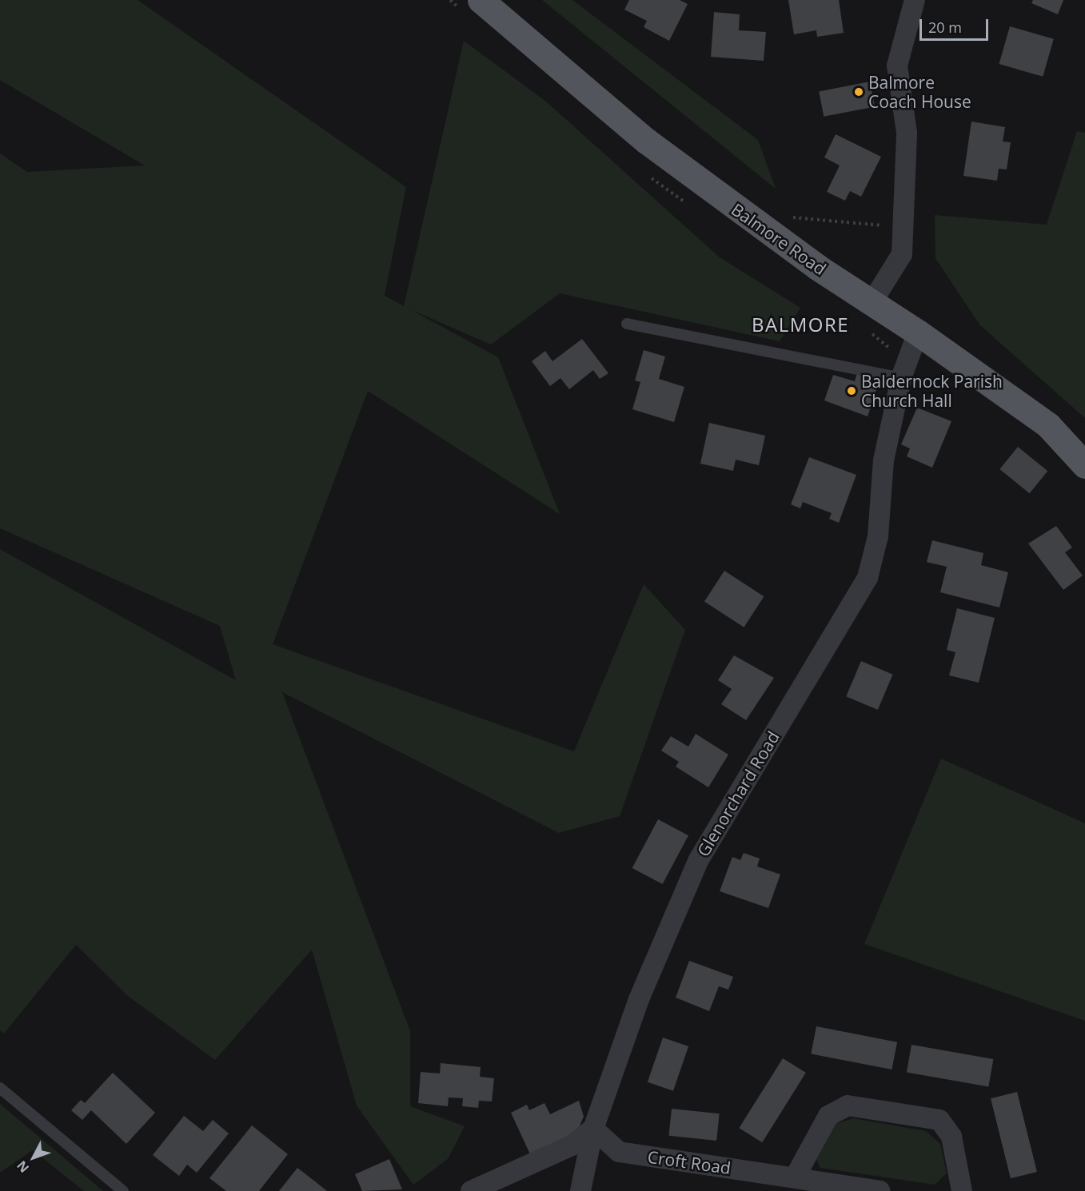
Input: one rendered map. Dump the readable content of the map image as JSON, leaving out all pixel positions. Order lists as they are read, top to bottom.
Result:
{
  "streets": {
    "main road": ["Balmore Road"],
    "street": ["Glenorchard Road", "Croft Road"]
  },
  "crossings": [
    ["Balmore Road", "Glenorchard Road"],
    ["Glenorchard Road", "Croft Road"]
  ],
  "districts": ["BALMORE"],
  "places": ["Balmore Coach House", "Baldernock Parish Church Hall"],
  "scale_bar": "20 m",
  "north": "bottom left"
}
